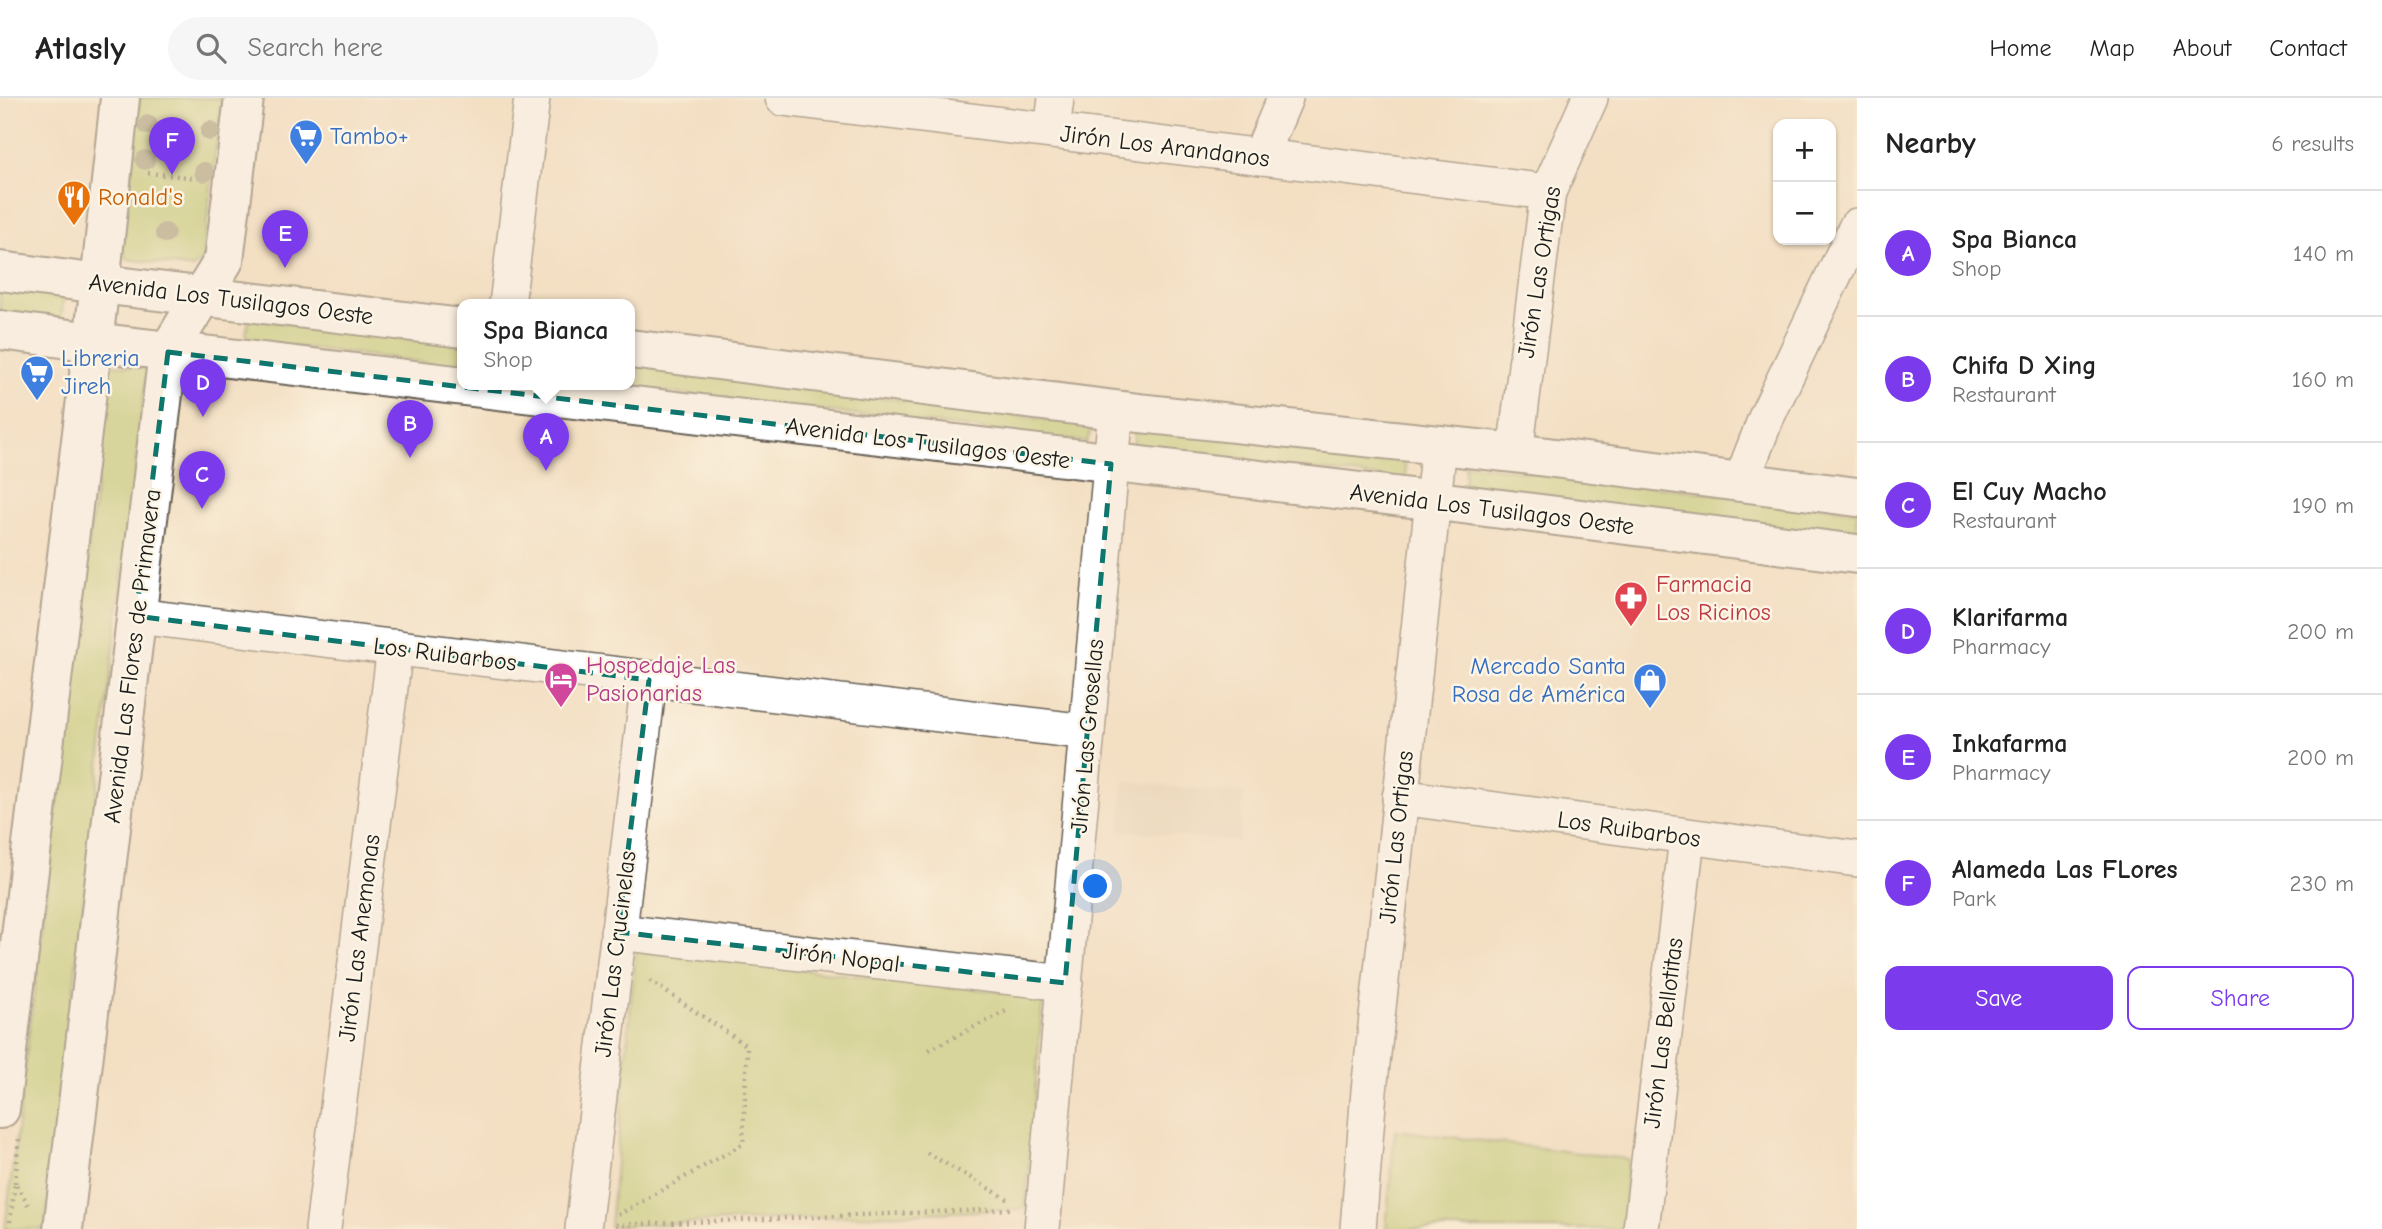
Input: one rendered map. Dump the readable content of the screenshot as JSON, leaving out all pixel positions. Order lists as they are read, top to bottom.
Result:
{
  "streets": {
    "main road": ["Avenida Los Tusilagos Oeste", "Avenida Las Flores de Primavera"],
    "street": [
      "Jirón Los Arandanos",
      "Jirón Las Ortigas",
      "Los Ruibarbos",
      "Jirón Las Grosellas",
      "Jirón Las Anemonas",
      "Jirón Las Crucinelas",
      "Jirón Nopal",
      "Jirón Las Bellotitas"
    ]
  },
  "crossings": [
    ["Jirón Los Arandanos", "Jirón Las Ortigas"],
    ["Jirón Las Ortigas", "Avenida Los Tusilagos Oeste"],
    ["Jirón Las Ortigas", "Los Ruibarbos"],
    ["Avenida Los Tusilagos Oeste", "Avenida Las Flores de Primavera"],
    ["Avenida Los Tusilagos Oeste", "Jirón Las Grosellas"],
    ["Los Ruibarbos", "Avenida Las Flores de Primavera"],
    ["Los Ruibarbos", "Jirón Las Grosellas"],
    ["Los Ruibarbos", "Jirón Las Anemonas"],
    ["Los Ruibarbos", "Jirón Las Crucinelas"],
    ["Los Ruibarbos", "Jirón Las Bellotitas"],
    ["Jirón Las Grosellas", "Jirón Nopal"],
    ["Jirón Las Crucinelas", "Jirón Nopal"]
  ],
  "places": {
    "supermarket": ["Tambo+", "Libreria Jireh"],
    "restaurant": ["Ronald's"],
    "pharmacy": ["Farmacia Los Ricinos"],
    "hotel": ["Hospedaje Las Pasionarias"],
    "shop": ["Mercado Santa Rosa de América"]
  },
  "page": {
    "header": "Atlasly",
    "search": "Search here",
    "nav": [
      "Home",
      "Map",
      "About",
      "Contact"
    ],
    "heading": ["Nearby", "6 results"],
    "pins": [
      "F",
      "E",
      "D",
      "B",
      "A",
      "C"
    ],
    "map_buttons": ["+", "−"],
    "list": [
      {
        "mark": "A",
        "name": "Spa Bianca",
        "note": "Shop",
        "value": "140 m"
      },
      {
        "mark": "B",
        "name": "Chifa D Xing",
        "note": "Restaurant",
        "value": "160 m"
      },
      {
        "mark": "C",
        "name": "El Cuy Macho",
        "note": "Restaurant",
        "value": "190 m"
      },
      {
        "mark": "D",
        "name": "Klarifarma",
        "note": "Pharmacy",
        "value": "200 m"
      },
      {
        "mark": "E",
        "name": "Inkafarma",
        "note": "Pharmacy",
        "value": "200 m"
      },
      {
        "mark": "F",
        "name": "Alameda Las FLores",
        "note": "Park",
        "value": "230 m"
      }
    ],
    "popup": ["Spa Bianca", "Shop"],
    "buttons": ["Save", "Share"]
  }
}
